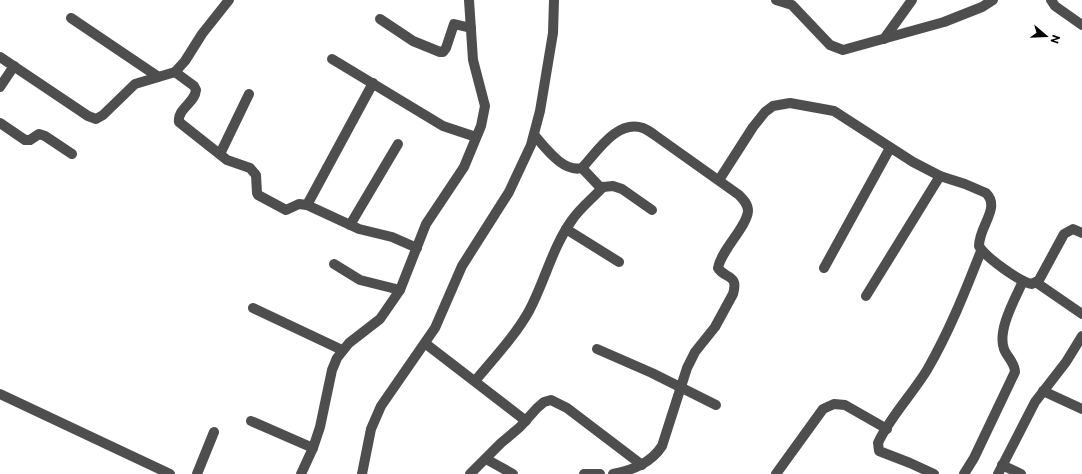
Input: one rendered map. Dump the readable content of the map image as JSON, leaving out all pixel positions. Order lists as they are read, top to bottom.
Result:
{
  "north": "right"
}
